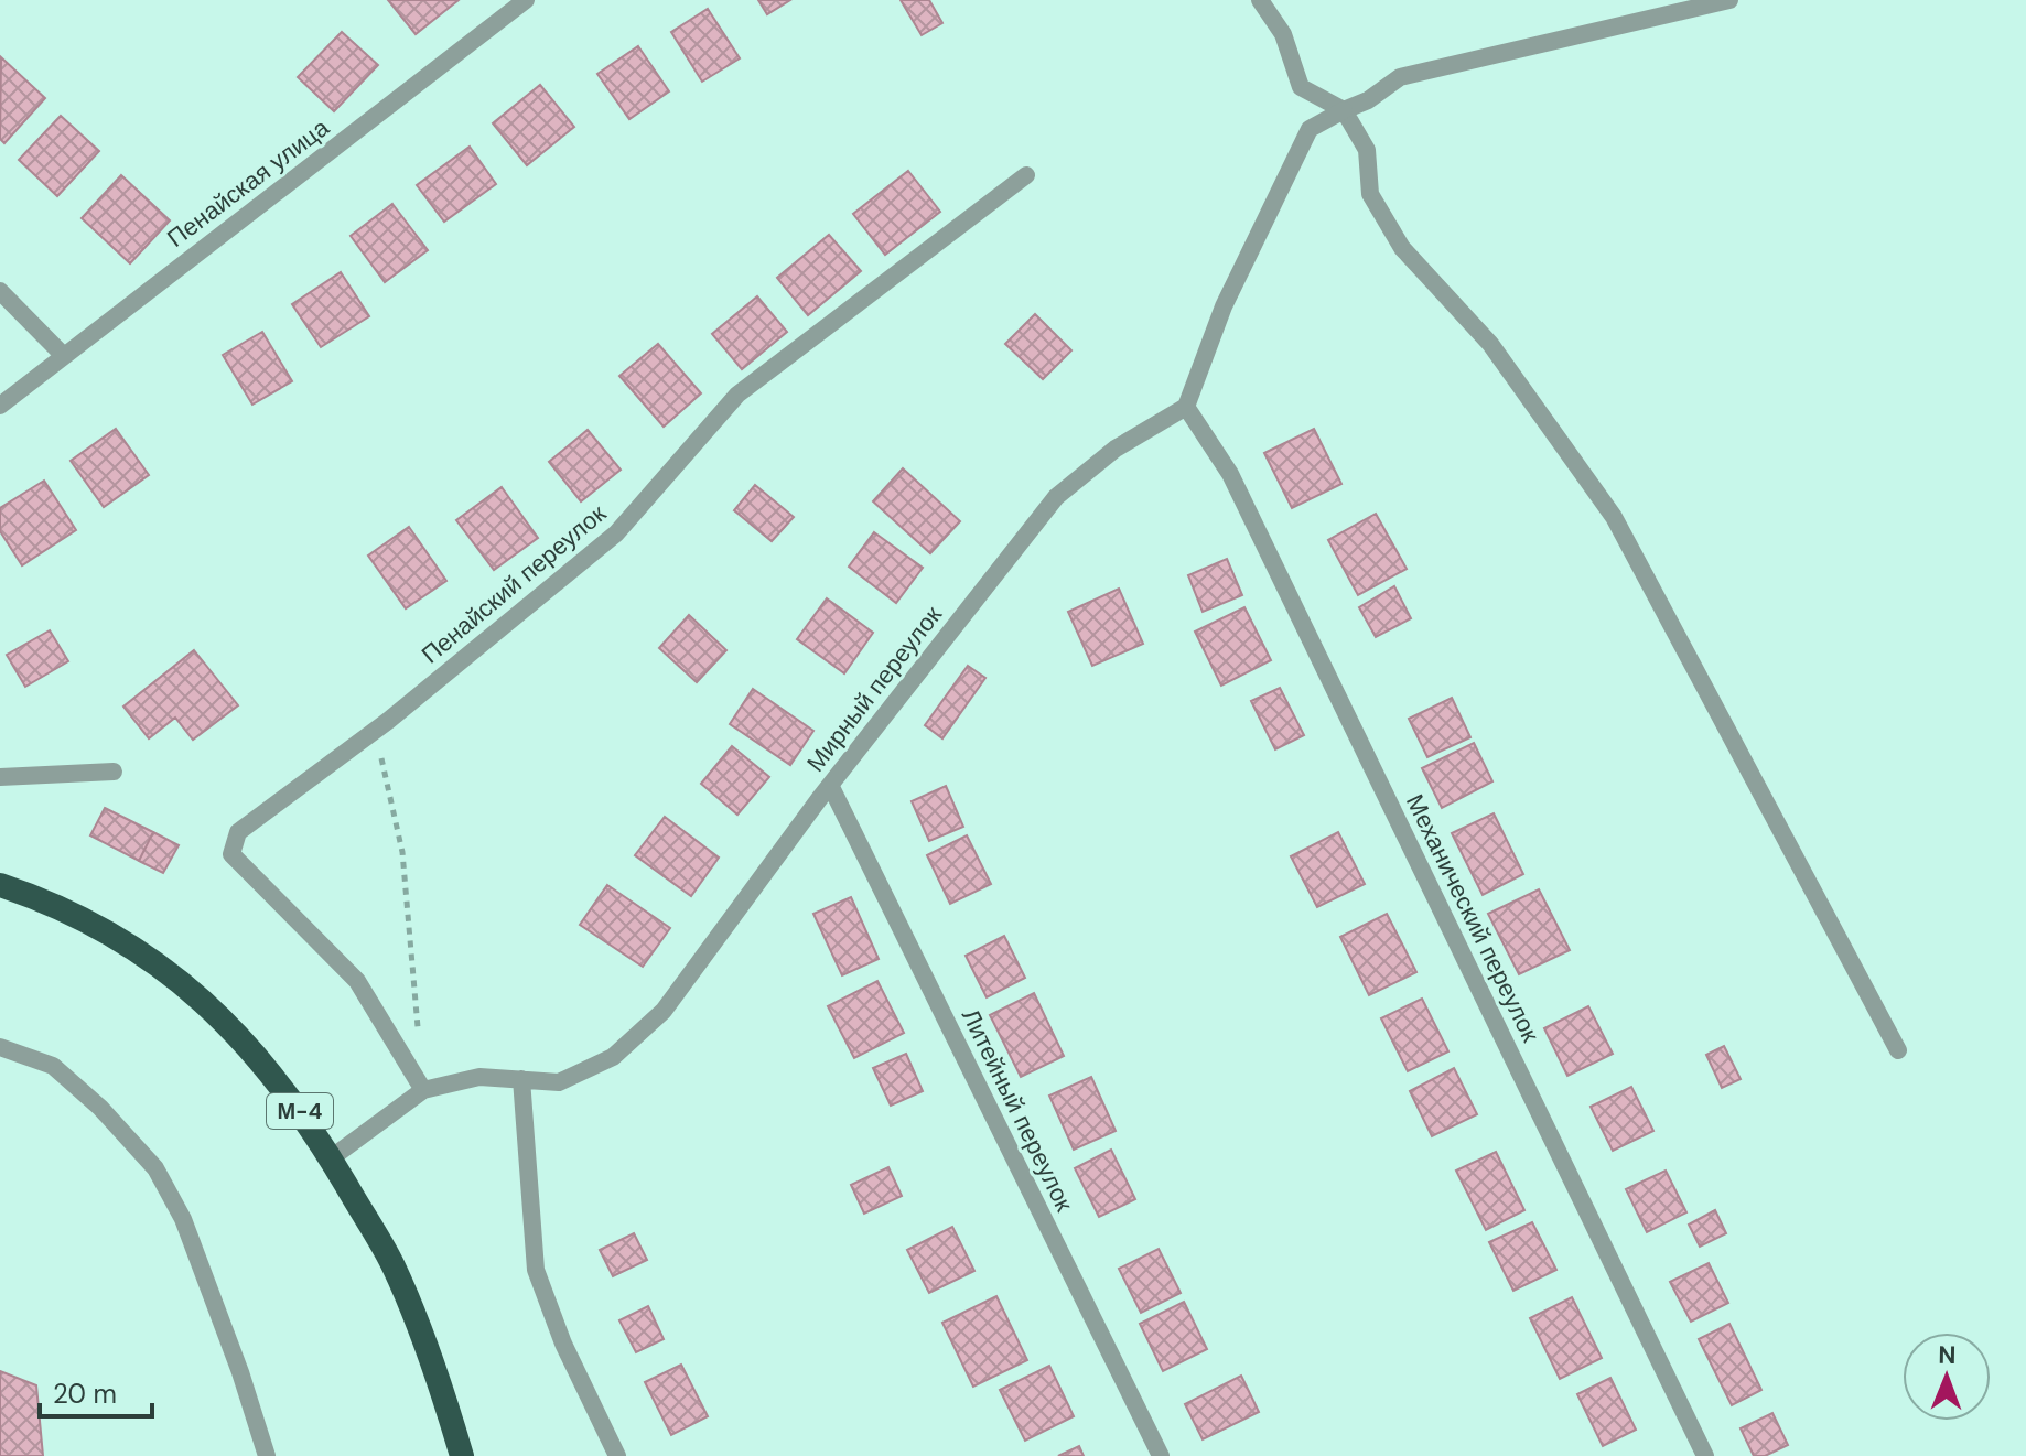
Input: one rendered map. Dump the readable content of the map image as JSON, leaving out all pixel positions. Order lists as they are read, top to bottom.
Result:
{
  "streets": {
    "highway": ["М-4"],
    "street": [
      "Пенайская улица",
      "Пенайский переулок",
      "Мирный переулок",
      "Механический переулок",
      "Литейный переулок"
    ]
  },
  "crossings": [
    ["Пенайский переулок", "Мирный переулок"],
    ["Мирный переулок", "Механический переулок"],
    ["Мирный переулок", "Литейный переулок"],
    ["Мирный переулок", "М-4"]
  ],
  "scale_bar": "20 m",
  "north": "top"
}
